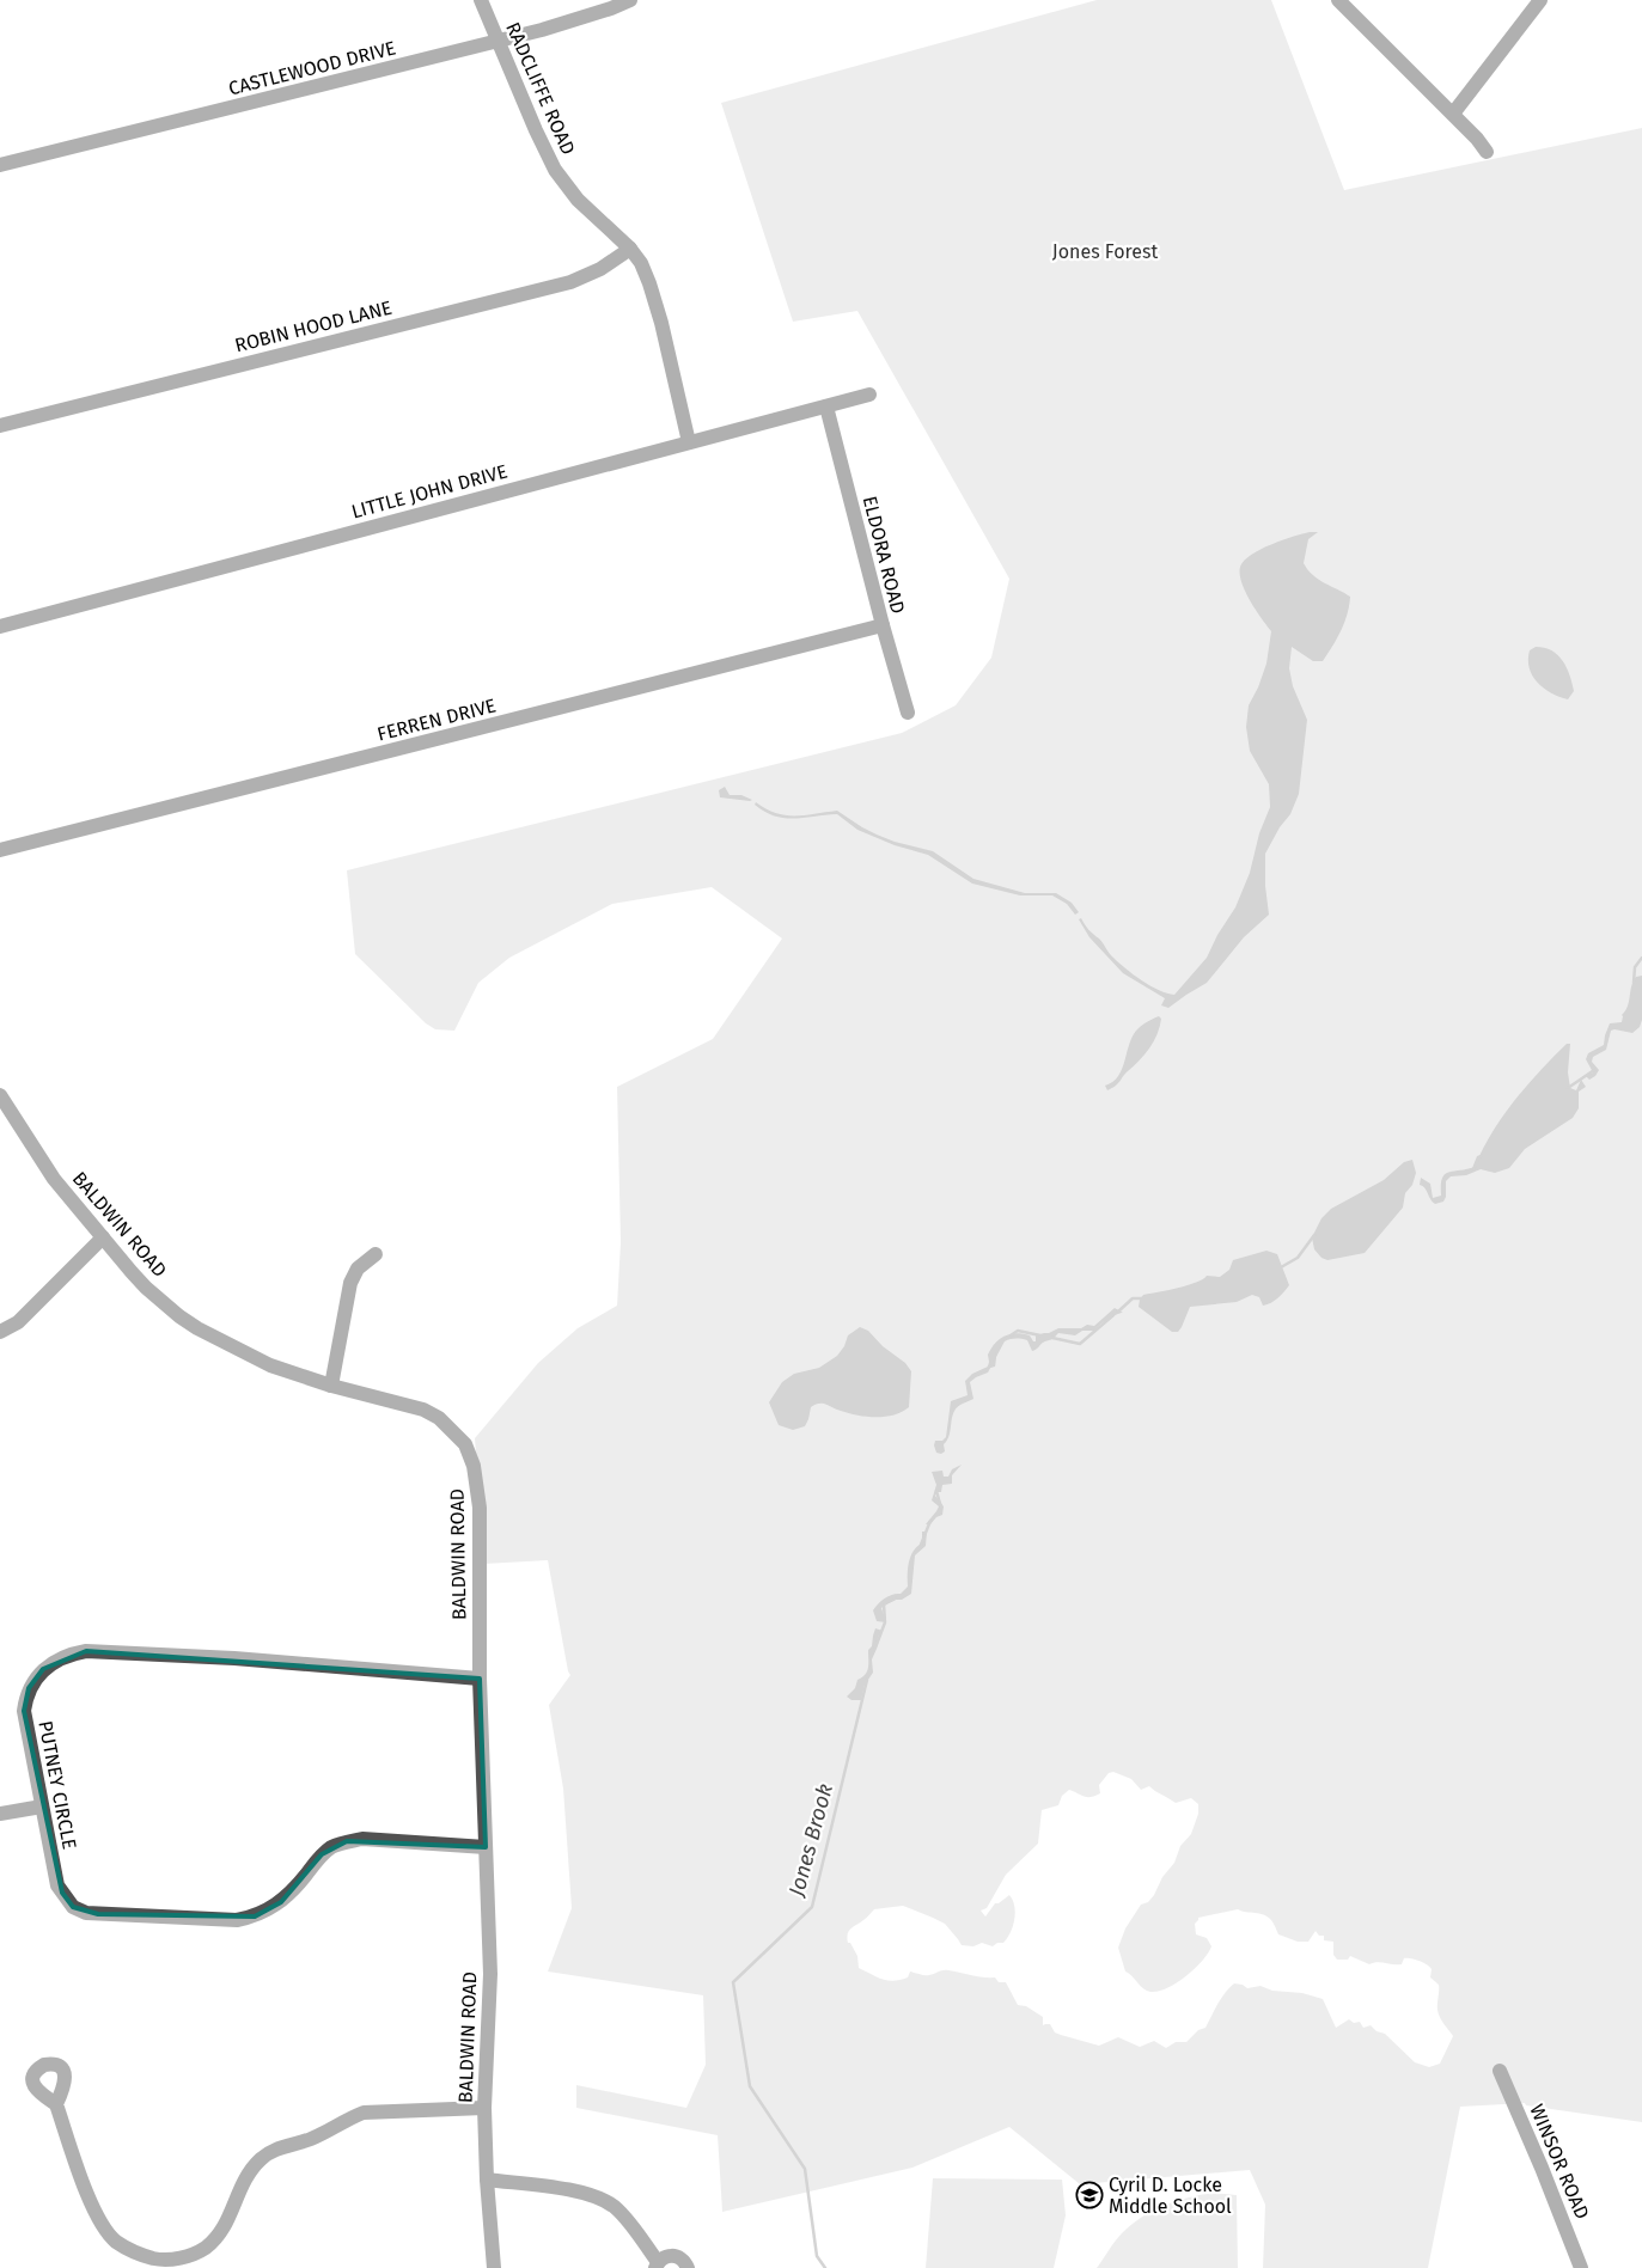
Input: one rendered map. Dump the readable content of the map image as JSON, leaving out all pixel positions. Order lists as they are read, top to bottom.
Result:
{
  "streets": {
    "street": [
      "CASTLEWOOD DRIVE",
      "RADCLIFFE ROAD",
      "ROBIN HOOD LANE",
      "LITTLE JOHN DRIVE",
      "ELDORA ROAD",
      "FERREN DRIVE",
      "BALDWIN ROAD",
      "PUTNEY CIRCLE",
      "WINSOR ROAD"
    ]
  },
  "crossings": [
    ["CASTLEWOOD DRIVE", "RADCLIFFE ROAD"],
    ["RADCLIFFE ROAD", "ROBIN HOOD LANE"],
    ["RADCLIFFE ROAD", "LITTLE JOHN DRIVE"],
    ["LITTLE JOHN DRIVE", "ELDORA ROAD"],
    ["ELDORA ROAD", "FERREN DRIVE"],
    ["BALDWIN ROAD", "PUTNEY CIRCLE"]
  ],
  "water": ["Jones Brook"],
  "parks": ["Jones Forest"],
  "places": {
    "school or university": ["Cyril D. Locke Middle School"]
  }
}
